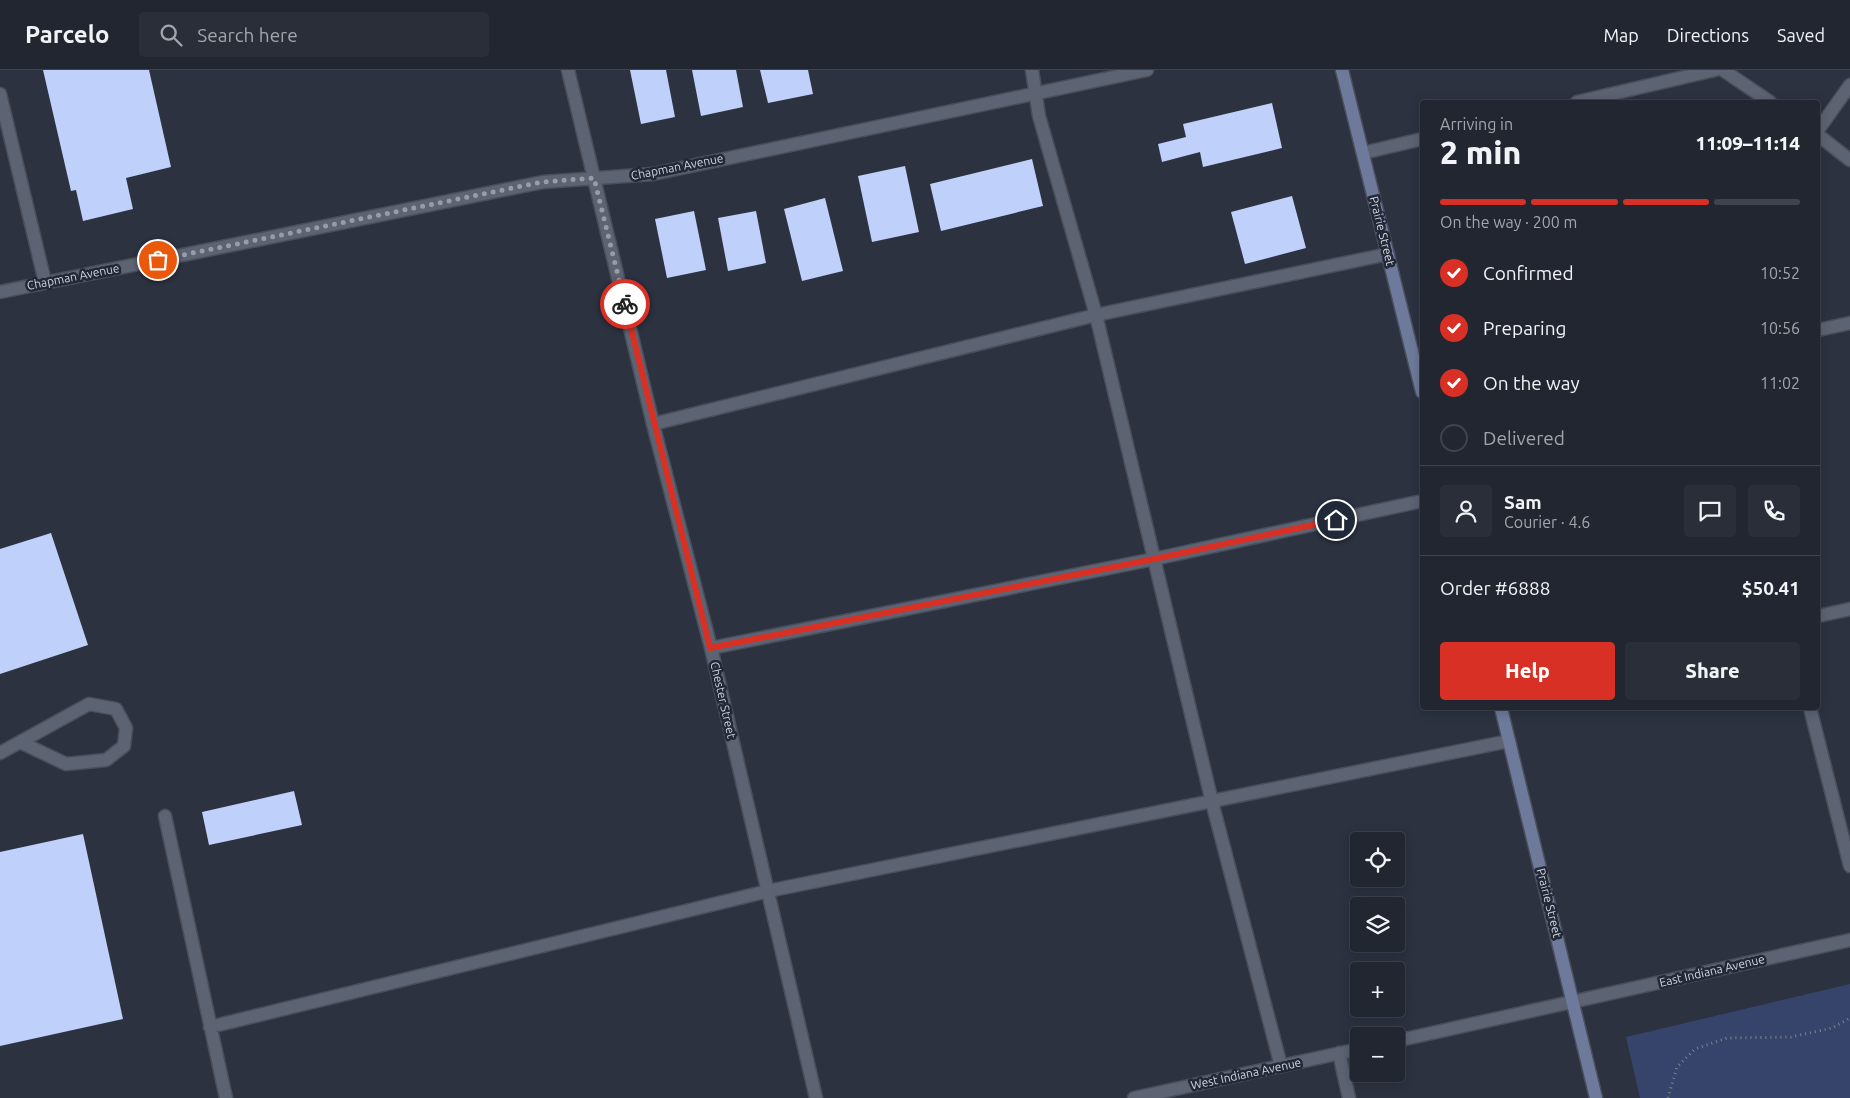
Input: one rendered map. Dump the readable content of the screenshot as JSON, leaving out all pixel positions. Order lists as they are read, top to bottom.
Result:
{
  "streets": {
    "main road": ["Prairie Street"],
    "street": [
      "Chapman Avenue",
      "Chester Street",
      "East Indiana Avenue",
      "West Indiana Avenue"
    ]
  },
  "crossings": [
    ["Chapman Avenue", "Chester Street"],
    ["Prairie Street", "East Indiana Avenue"]
  ],
  "page": {
    "header": "Parcelo",
    "search": "Search here",
    "nav": ["Map", "Directions", "Saved"],
    "heading": ["2 min", "Arriving in", "11:09–11:14"],
    "panel": [
      "Sam",
      "Courier · 4.6",
      "Order #6888",
      "$50.41"
    ],
    "bar": "On the way · 200 m",
    "list": [
      ["Confirmed", "10:52"],
      ["Preparing", "10:56"],
      ["On the way", "11:02"],
      "Delivered"
    ],
    "buttons": ["Help", "Share"],
    "map_buttons": ["+", "−"]
  }
}
